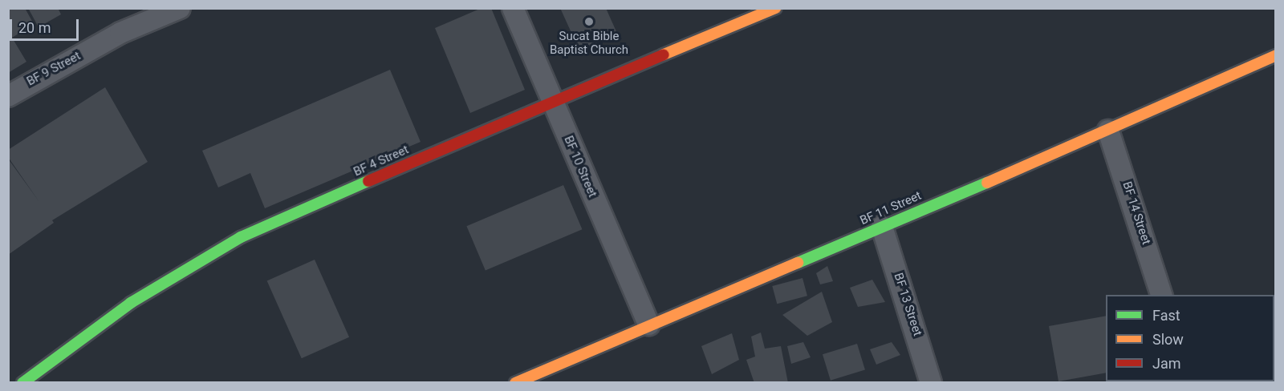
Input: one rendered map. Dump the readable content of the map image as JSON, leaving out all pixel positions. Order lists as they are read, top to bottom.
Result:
{
  "streets": {
    "street": [
      "BF 9 Street",
      "BF 4 Street",
      "BF 10 Street",
      "BF 11 Street",
      "BF 14 Street",
      "BF 13 Street"
    ]
  },
  "crossings": [
    ["BF 4 Street", "BF 10 Street"],
    ["BF 10 Street", "BF 11 Street"],
    ["BF 11 Street", "BF 14 Street"],
    ["BF 11 Street", "BF 13 Street"]
  ],
  "places": ["Sucat Bible Baptist Church"],
  "legend": ["Fast", "Slow", "Jam"],
  "scale_bar": "20 m"
}
